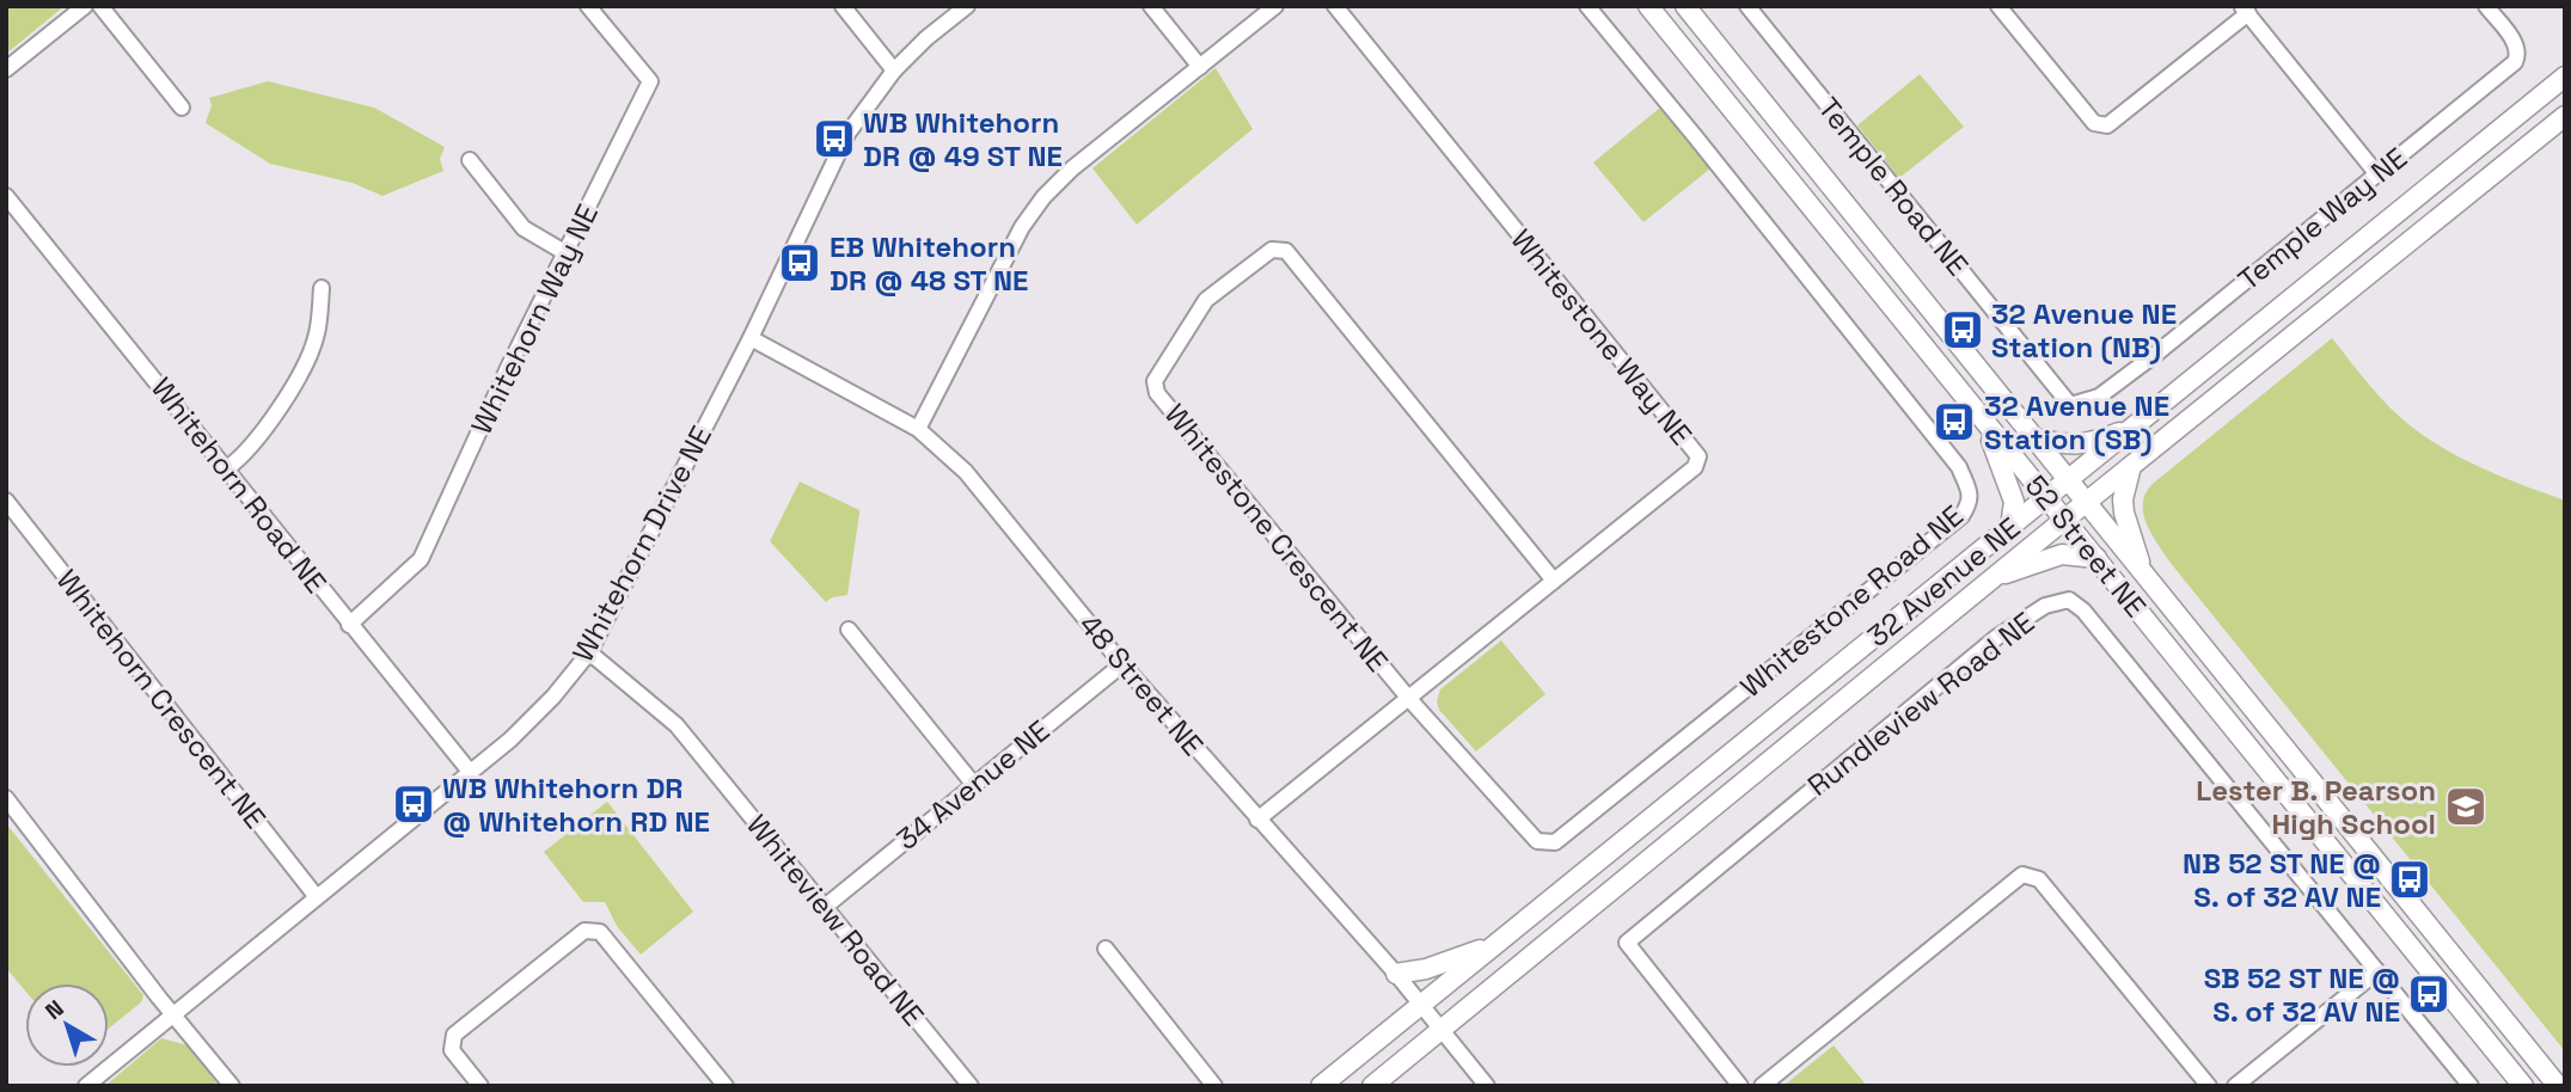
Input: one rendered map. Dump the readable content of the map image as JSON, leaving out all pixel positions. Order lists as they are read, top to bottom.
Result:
{
  "streets": {
    "main road": ["52 Street NE", "32 Avenue NE"],
    "street": [
      "Temple Road NE",
      "Temple Way NE",
      "Whitehorn Way NE",
      "Whitestone Way NE",
      "Whitehorn Road NE",
      "Whitestone Crescent NE",
      "Whitehorn Drive NE",
      "Whitestone Road NE",
      "48 Street NE",
      "Whitehorn Crescent NE",
      "Rundleview Road NE",
      "34 Avenue NE",
      "Whiteview Road NE"
    ]
  },
  "crossings": [
    ["Temple Road NE", "Temple Way NE"],
    ["Whitehorn Way NE", "Whitehorn Road NE"],
    ["Whitestone Way NE", "Whitestone Crescent NE"],
    ["Whitestone Way NE", "48 Street NE"],
    ["Whitehorn Road NE", "Whitehorn Drive NE"],
    ["Whitestone Crescent NE", "Whitestone Road NE"],
    ["Whitehorn Drive NE", "48 Street NE"],
    ["Whitehorn Drive NE", "Whitehorn Crescent NE"],
    ["Whitehorn Drive NE", "Whiteview Road NE"],
    ["52 Street NE", "32 Avenue NE"],
    ["32 Avenue NE", "48 Street NE"],
    ["48 Street NE", "34 Avenue NE"],
    ["34 Avenue NE", "Whiteview Road NE"]
  ],
  "places": {
    "bus stop": [
      "WB Whitehorn DR @ 49 ST NE",
      "EB Whitehorn DR @ 48 ST NE",
      "32 Avenue NE Station (NB)",
      "32 Avenue NE Station (SB)",
      "WB Whitehorn DR @ Whitehorn RD NE",
      "NB 52 ST NE @ S. of 32 AV NE",
      "SB 52 ST NE @ S. of 32 AV NE"
    ],
    "school or university": ["Lester B. Pearson High School"]
  },
  "north": "top left"
}
